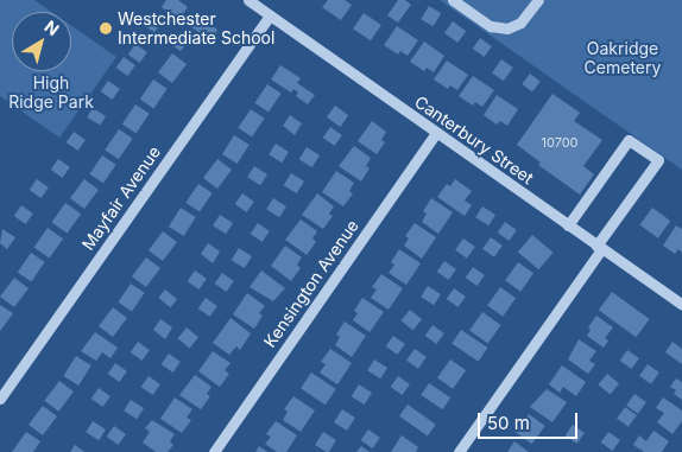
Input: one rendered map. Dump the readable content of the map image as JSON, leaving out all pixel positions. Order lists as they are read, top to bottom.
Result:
{
  "streets": {
    "street": ["Canterbury Street", "Mayfair Avenue", "Kensington Avenue"]
  },
  "crossings": [
    ["Canterbury Street", "Mayfair Avenue"],
    ["Canterbury Street", "Kensington Avenue"]
  ],
  "parks": ["Oakridge Cemetery", "High Ridge Park"],
  "places": ["Westchester Intermediate School"],
  "house_numbers": ["10700"],
  "scale_bar": "50 m",
  "north": "top right"
}
